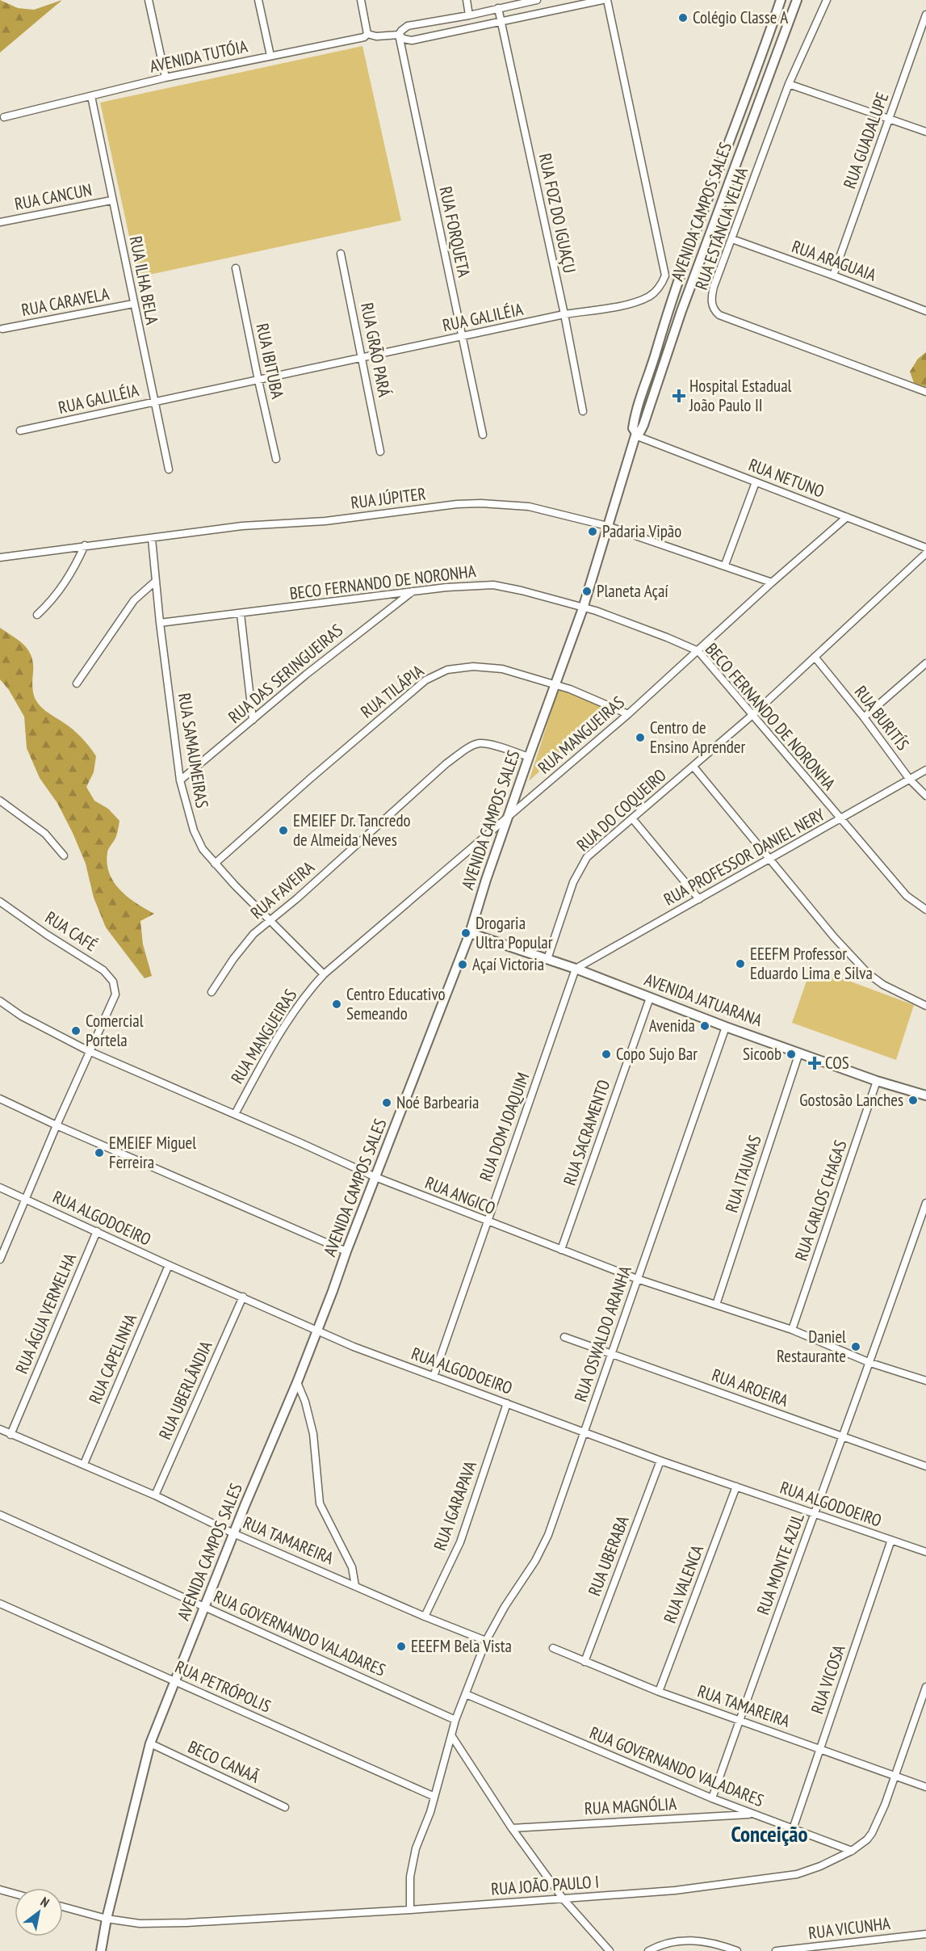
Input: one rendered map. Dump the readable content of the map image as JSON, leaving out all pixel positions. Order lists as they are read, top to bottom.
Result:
{
  "streets": {
    "street": [
      "AVENIDA TUTÓIA",
      "RUA GUADALUPE",
      "RUA CANCUN",
      "AVENIDA CAMPOS SALES",
      "RUA FOZ DO IGUAÇU",
      "RUA ESTÂNCIA VELHA",
      "RUA FORQUETA",
      "RUA ARAGUAIA",
      "RUA ILHA BELA",
      "RUA CARAVELA",
      "RUA GALILÉIA",
      "RUA GRÃO PARÁ",
      "RUA IBITUBA",
      "RUA NETUNO",
      "RUA JÚPITER",
      "BECO FERNANDO DE NORONHA",
      "RUA DAS SERINGUEIRAS",
      "RUA TILÁPIA",
      "RUA BURITÍS",
      "RUA MANGUEIRAS",
      "RUA SAMAUMEIRAS",
      "RUA DO COQUEIRO",
      "RUA PROFESSOR DANIEL NERY",
      "RUA FAVEIRA",
      "RUA CAFÉ",
      "AVENIDA JATUARANA",
      "RUA DOM JOAQUIM",
      "RUA SACRAMENTO",
      "RUA ITAUNAS",
      "RUA ANGICO",
      "RUA CARLOS CHAGAS",
      "RUA ALGODOEIRO",
      "RUA ÁGUA VERMELHA",
      "RUA OSWALDO ARANHA",
      "RUA CAPELINHA",
      "RUA AROEIRA",
      "RUA UBERLÂNDIA",
      "RUA IGARAPAVA",
      "RUA TAMAREIRA",
      "RUA UBERABA",
      "RUA MONTE AZUL",
      "RUA VALENCA",
      "RUA GOVERNANDO VALADARES",
      "RUA VICOSA",
      "RUA PETRÓPOLIS",
      "BECO CANAÃ",
      "RUA MAGNÓLIA",
      "RUA JOÃO PAULO I",
      "RUA VICUNHA"
    ]
  },
  "crossings": [
    ["AVENIDA TUTÓIA", "RUA FOZ DO IGUAÇU"],
    ["AVENIDA TUTÓIA", "RUA FORQUETA"],
    ["AVENIDA TUTÓIA", "RUA ILHA BELA"],
    ["RUA GUADALUPE", "RUA ARAGUAIA"],
    ["RUA CANCUN", "RUA ILHA BELA"],
    ["AVENIDA CAMPOS SALES", "RUA NETUNO"],
    ["AVENIDA CAMPOS SALES", "RUA JÚPITER"],
    ["AVENIDA CAMPOS SALES", "BECO FERNANDO DE NORONHA"],
    ["AVENIDA CAMPOS SALES", "RUA TILÁPIA"],
    ["AVENIDA CAMPOS SALES", "RUA MANGUEIRAS"],
    ["AVENIDA CAMPOS SALES", "RUA FAVEIRA"],
    ["AVENIDA CAMPOS SALES", "AVENIDA JATUARANA"],
    ["AVENIDA CAMPOS SALES", "RUA ANGICO"],
    ["AVENIDA CAMPOS SALES", "RUA ALGODOEIRO"],
    ["AVENIDA CAMPOS SALES", "RUA TAMAREIRA"],
    ["AVENIDA CAMPOS SALES", "RUA GOVERNANDO VALADARES"],
    ["AVENIDA CAMPOS SALES", "RUA PETRÓPOLIS"],
    ["AVENIDA CAMPOS SALES", "BECO CANAÃ"],
    ["AVENIDA CAMPOS SALES", "RUA JOÃO PAULO I"],
    ["RUA FOZ DO IGUAÇU", "RUA GALILÉIA"],
    ["RUA ESTÂNCIA VELHA", "RUA ARAGUAIA"],
    ["RUA FORQUETA", "RUA GALILÉIA"],
    ["RUA ILHA BELA", "RUA CARAVELA"],
    ["RUA ILHA BELA", "RUA GALILÉIA"],
    ["RUA GALILÉIA", "RUA GRÃO PARÁ"],
    ["RUA GALILÉIA", "RUA IBITUBA"],
    ["RUA NETUNO", "RUA MANGUEIRAS"],
    ["RUA JÚPITER", "RUA MANGUEIRAS"],
    ["RUA JÚPITER", "RUA SAMAUMEIRAS"],
    ["BECO FERNANDO DE NORONHA", "RUA DAS SERINGUEIRAS"],
    ["BECO FERNANDO DE NORONHA", "RUA MANGUEIRAS"],
    ["BECO FERNANDO DE NORONHA", "RUA SAMAUMEIRAS"],
    ["BECO FERNANDO DE NORONHA", "RUA DO COQUEIRO"],
    ["BECO FERNANDO DE NORONHA", "RUA PROFESSOR DANIEL NERY"],
    ["RUA DAS SERINGUEIRAS", "RUA SAMAUMEIRAS"],
    ["RUA TILÁPIA", "RUA MANGUEIRAS"],
    ["RUA TILÁPIA", "RUA SAMAUMEIRAS"],
    ["RUA BURITÍS", "RUA DO COQUEIRO"],
    ["RUA BURITÍS", "RUA PROFESSOR DANIEL NERY"],
    ["RUA MANGUEIRAS", "RUA SAMAUMEIRAS"],
    ["RUA MANGUEIRAS", "RUA ANGICO"],
    ["RUA SAMAUMEIRAS", "RUA FAVEIRA"],
    ["RUA DO COQUEIRO", "AVENIDA JATUARANA"],
    ["RUA PROFESSOR DANIEL NERY", "AVENIDA JATUARANA"],
    ["RUA PROFESSOR DANIEL NERY", "RUA DOM JOAQUIM"],
    ["RUA CAFÉ", "RUA ANGICO"],
    ["AVENIDA JATUARANA", "RUA DOM JOAQUIM"],
    ["AVENIDA JATUARANA", "RUA SACRAMENTO"],
    ["AVENIDA JATUARANA", "RUA ITAUNAS"],
    ["AVENIDA JATUARANA", "RUA CARLOS CHAGAS"],
    ["AVENIDA JATUARANA", "RUA OSWALDO ARANHA"],
    ["RUA DOM JOAQUIM", "RUA ANGICO"],
    ["RUA DOM JOAQUIM", "RUA ALGODOEIRO"],
    ["RUA SACRAMENTO", "RUA ANGICO"],
    ["RUA ITAUNAS", "RUA ANGICO"],
    ["RUA ANGICO", "RUA CARLOS CHAGAS"],
    ["RUA ANGICO", "RUA OSWALDO ARANHA"],
    ["RUA ANGICO", "RUA MONTE AZUL"],
    ["RUA ALGODOEIRO", "RUA ÁGUA VERMELHA"],
    ["RUA ALGODOEIRO", "RUA OSWALDO ARANHA"],
    ["RUA ALGODOEIRO", "RUA CAPELINHA"],
    ["RUA ALGODOEIRO", "RUA UBERLÂNDIA"],
    ["RUA ALGODOEIRO", "RUA IGARAPAVA"],
    ["RUA ALGODOEIRO", "RUA UBERABA"],
    ["RUA ALGODOEIRO", "RUA MONTE AZUL"],
    ["RUA ALGODOEIRO", "RUA VALENCA"],
    ["RUA ALGODOEIRO", "RUA VICOSA"],
    ["RUA ÁGUA VERMELHA", "RUA TAMAREIRA"],
    ["RUA OSWALDO ARANHA", "RUA AROEIRA"],
    ["RUA OSWALDO ARANHA", "RUA TAMAREIRA"],
    ["RUA OSWALDO ARANHA", "RUA GOVERNANDO VALADARES"],
    ["RUA CAPELINHA", "RUA TAMAREIRA"],
    ["RUA AROEIRA", "RUA MONTE AZUL"],
    ["RUA UBERLÂNDIA", "RUA TAMAREIRA"],
    ["RUA IGARAPAVA", "RUA TAMAREIRA"],
    ["RUA TAMAREIRA", "RUA UBERABA"],
    ["RUA TAMAREIRA", "RUA MONTE AZUL"],
    ["RUA TAMAREIRA", "RUA VALENCA"],
    ["RUA TAMAREIRA", "RUA VICOSA"],
    ["RUA TAMAREIRA", "RUA JOÃO PAULO I"],
    ["RUA MONTE AZUL", "RUA GOVERNANDO VALADARES"],
    ["RUA GOVERNANDO VALADARES", "RUA VICOSA"],
    ["RUA GOVERNANDO VALADARES", "RUA MAGNÓLIA"],
    ["RUA GOVERNANDO VALADARES", "RUA JOÃO PAULO I"]
  ],
  "districts": ["Conceição"],
  "places": {
    "other": [
      "Colégio Classe A",
      "Padaria Vipão",
      "Planeta Açaí",
      "Centro de Ensino Aprender",
      "EMEIEF Dr. Tancredo de Almeida Neves",
      "Drogaria Ultra Popular",
      "EEEFM Professor Eduardo Lima e Silva",
      "Açaí Victoria",
      "Centro Educativo Semeando",
      "Avenida",
      "Comercial Portela",
      "Copo Sujo Bar",
      "Sicoob",
      "Gostosão Lanches",
      "Noé Barbearia",
      "EMEIEF Miguel Ferreira",
      "Daniel Restaurante",
      "EEEFM Bela Vista"
    ],
    "health": ["Hospital Estadual João Paulo II", "COS"]
  },
  "north": "top right"
}
